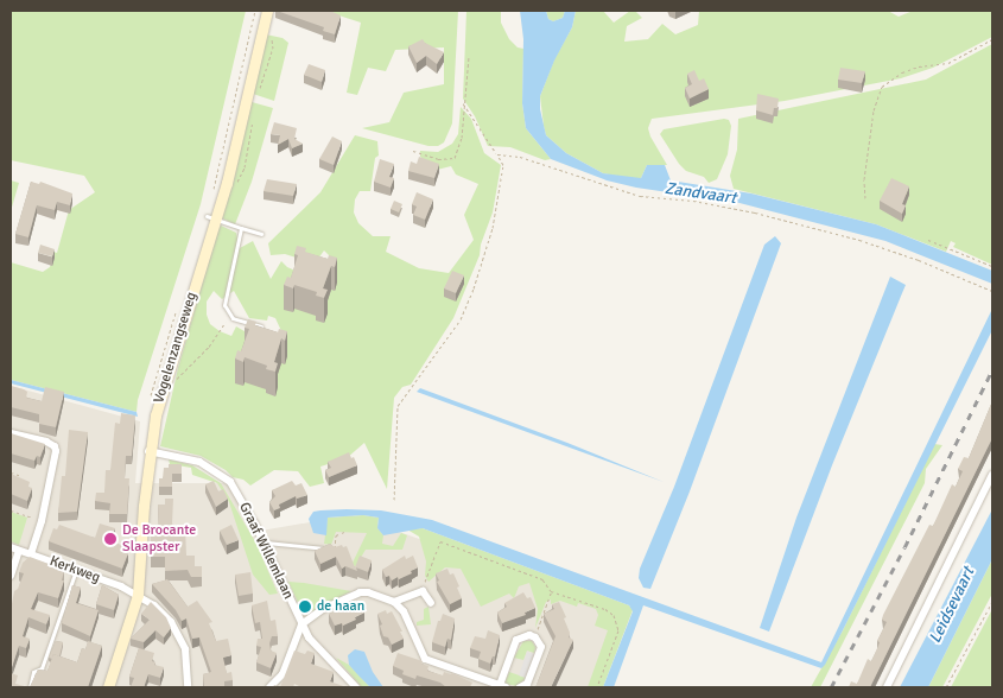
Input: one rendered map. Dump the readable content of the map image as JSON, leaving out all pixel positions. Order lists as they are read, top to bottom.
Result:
{
  "streets": {
    "main road": ["Vogelenzangseweg"],
    "street": ["Graaf Willemlaan", "Kerkweg"]
  },
  "crossings": [
    ["Vogelenzangseweg", "Graaf Willemlaan"],
    ["Vogelenzangseweg", "Kerkweg"]
  ],
  "water": ["Zandvaart", "Leidsevaart"],
  "places": ["De Brocante Slaapster", "de haan"]
}
